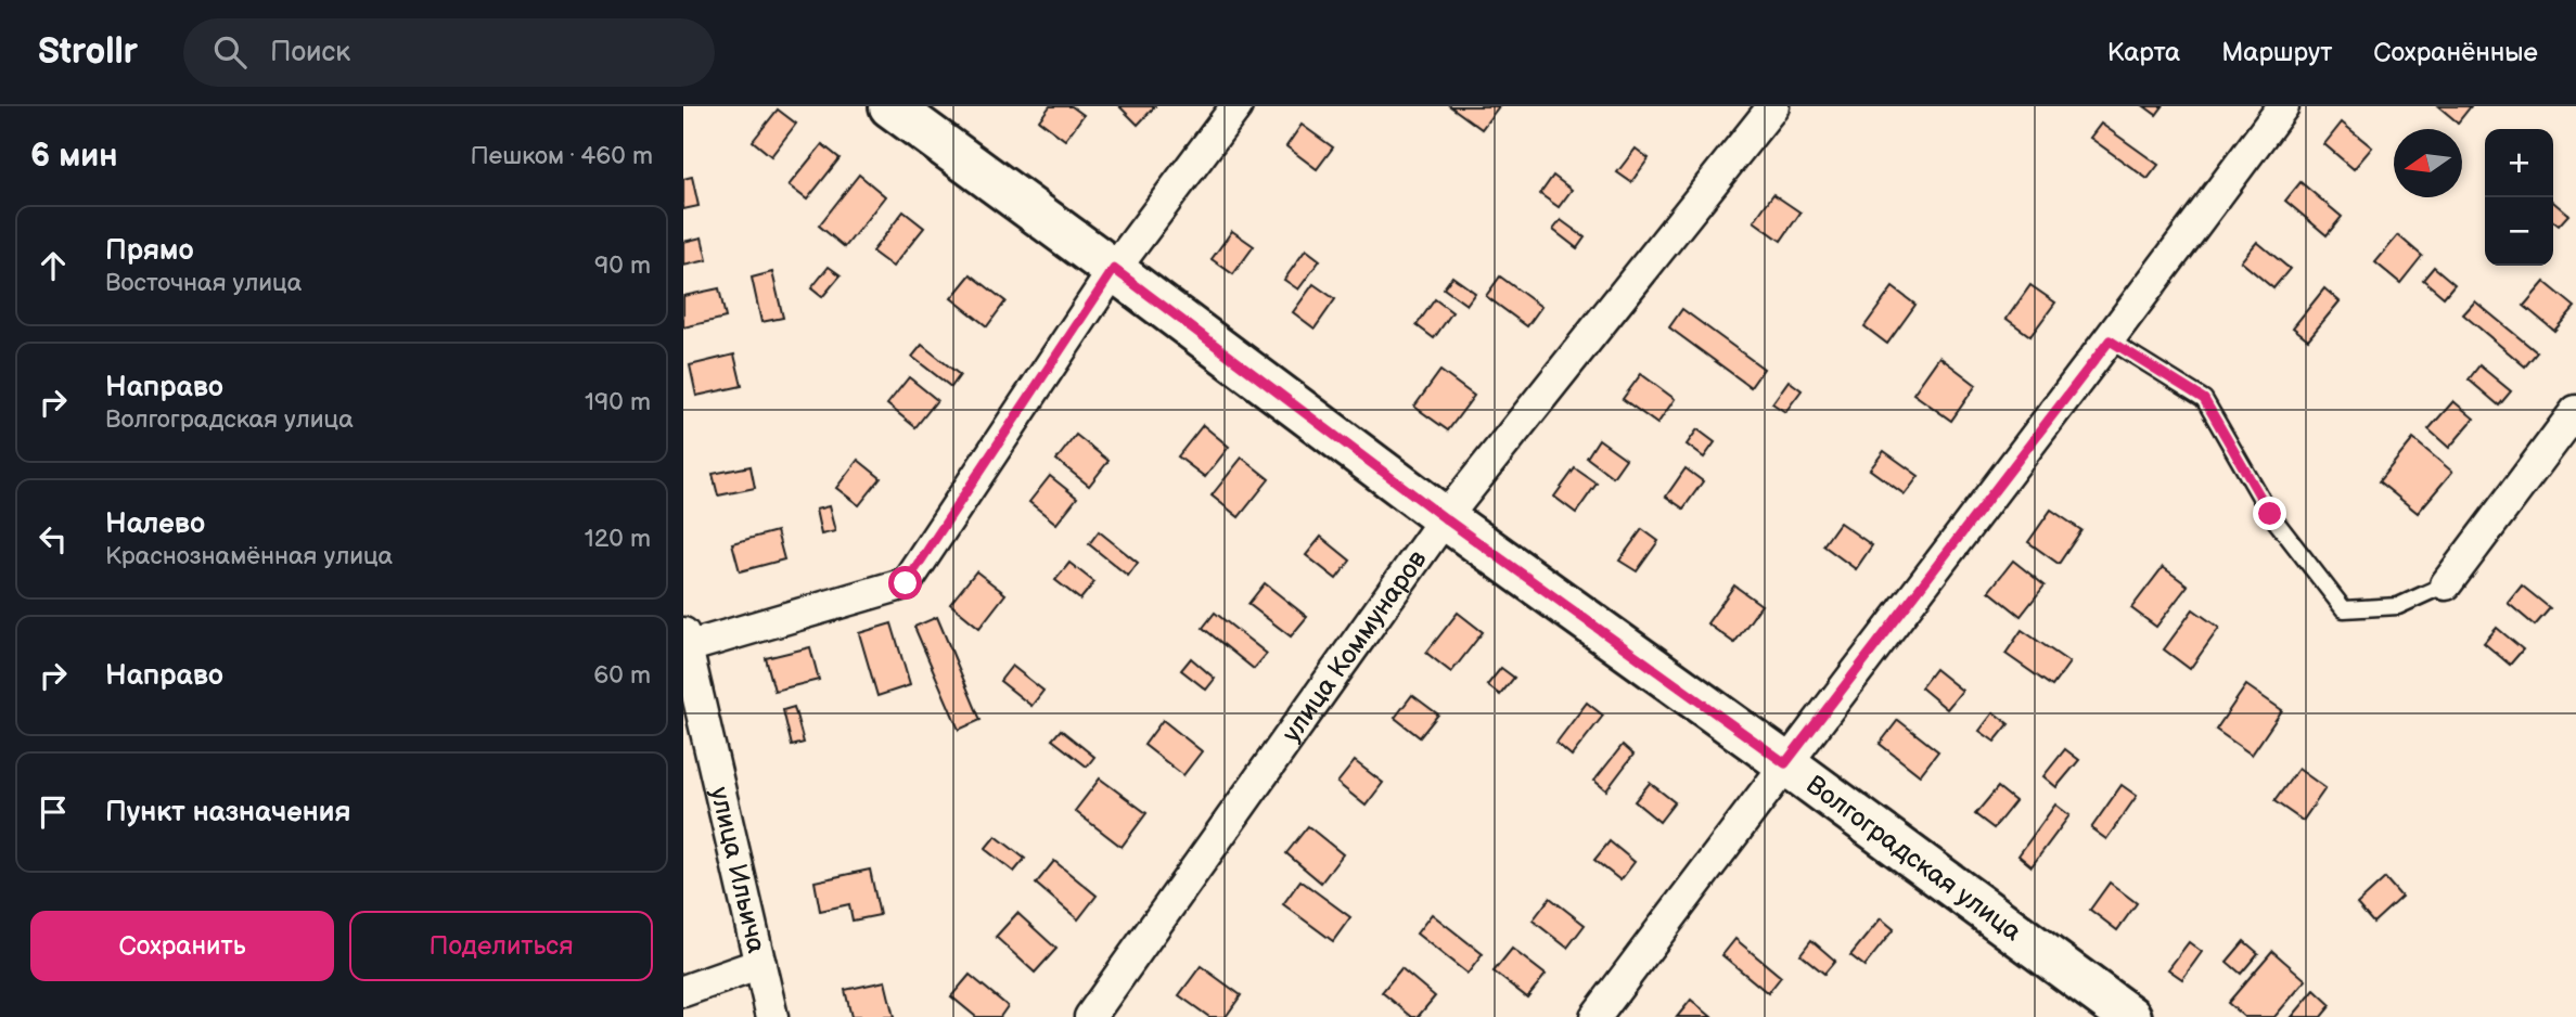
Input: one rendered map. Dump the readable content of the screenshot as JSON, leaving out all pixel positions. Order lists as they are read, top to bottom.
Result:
{
  "streets": {
    "main road": ["Волгоградская улица"],
    "street": ["улица Коммунаров", "улица Ильича"]
  },
  "crossings": [
    ["улица Коммунаров", "Волгоградская улица"]
  ],
  "north": "left",
  "page": {
    "header": "Strollr",
    "search": "Поиск",
    "nav": ["Карта", "Маршрут", "Сохранённые"],
    "heading": ["6 мин", "Пешком · 460 m"],
    "map_buttons": ["+", "−"],
    "list": [
      ["Прямо", "Восточная улица", "90 m"],
      ["Направо", "Волгоградская улица", "190 m"],
      ["Налево", "Краснознамённая улица", "120 m"],
      ["Направо", "60 m"],
      "Пункт назначения"
    ],
    "buttons": ["Сохранить", "Поделиться"]
  }
}
